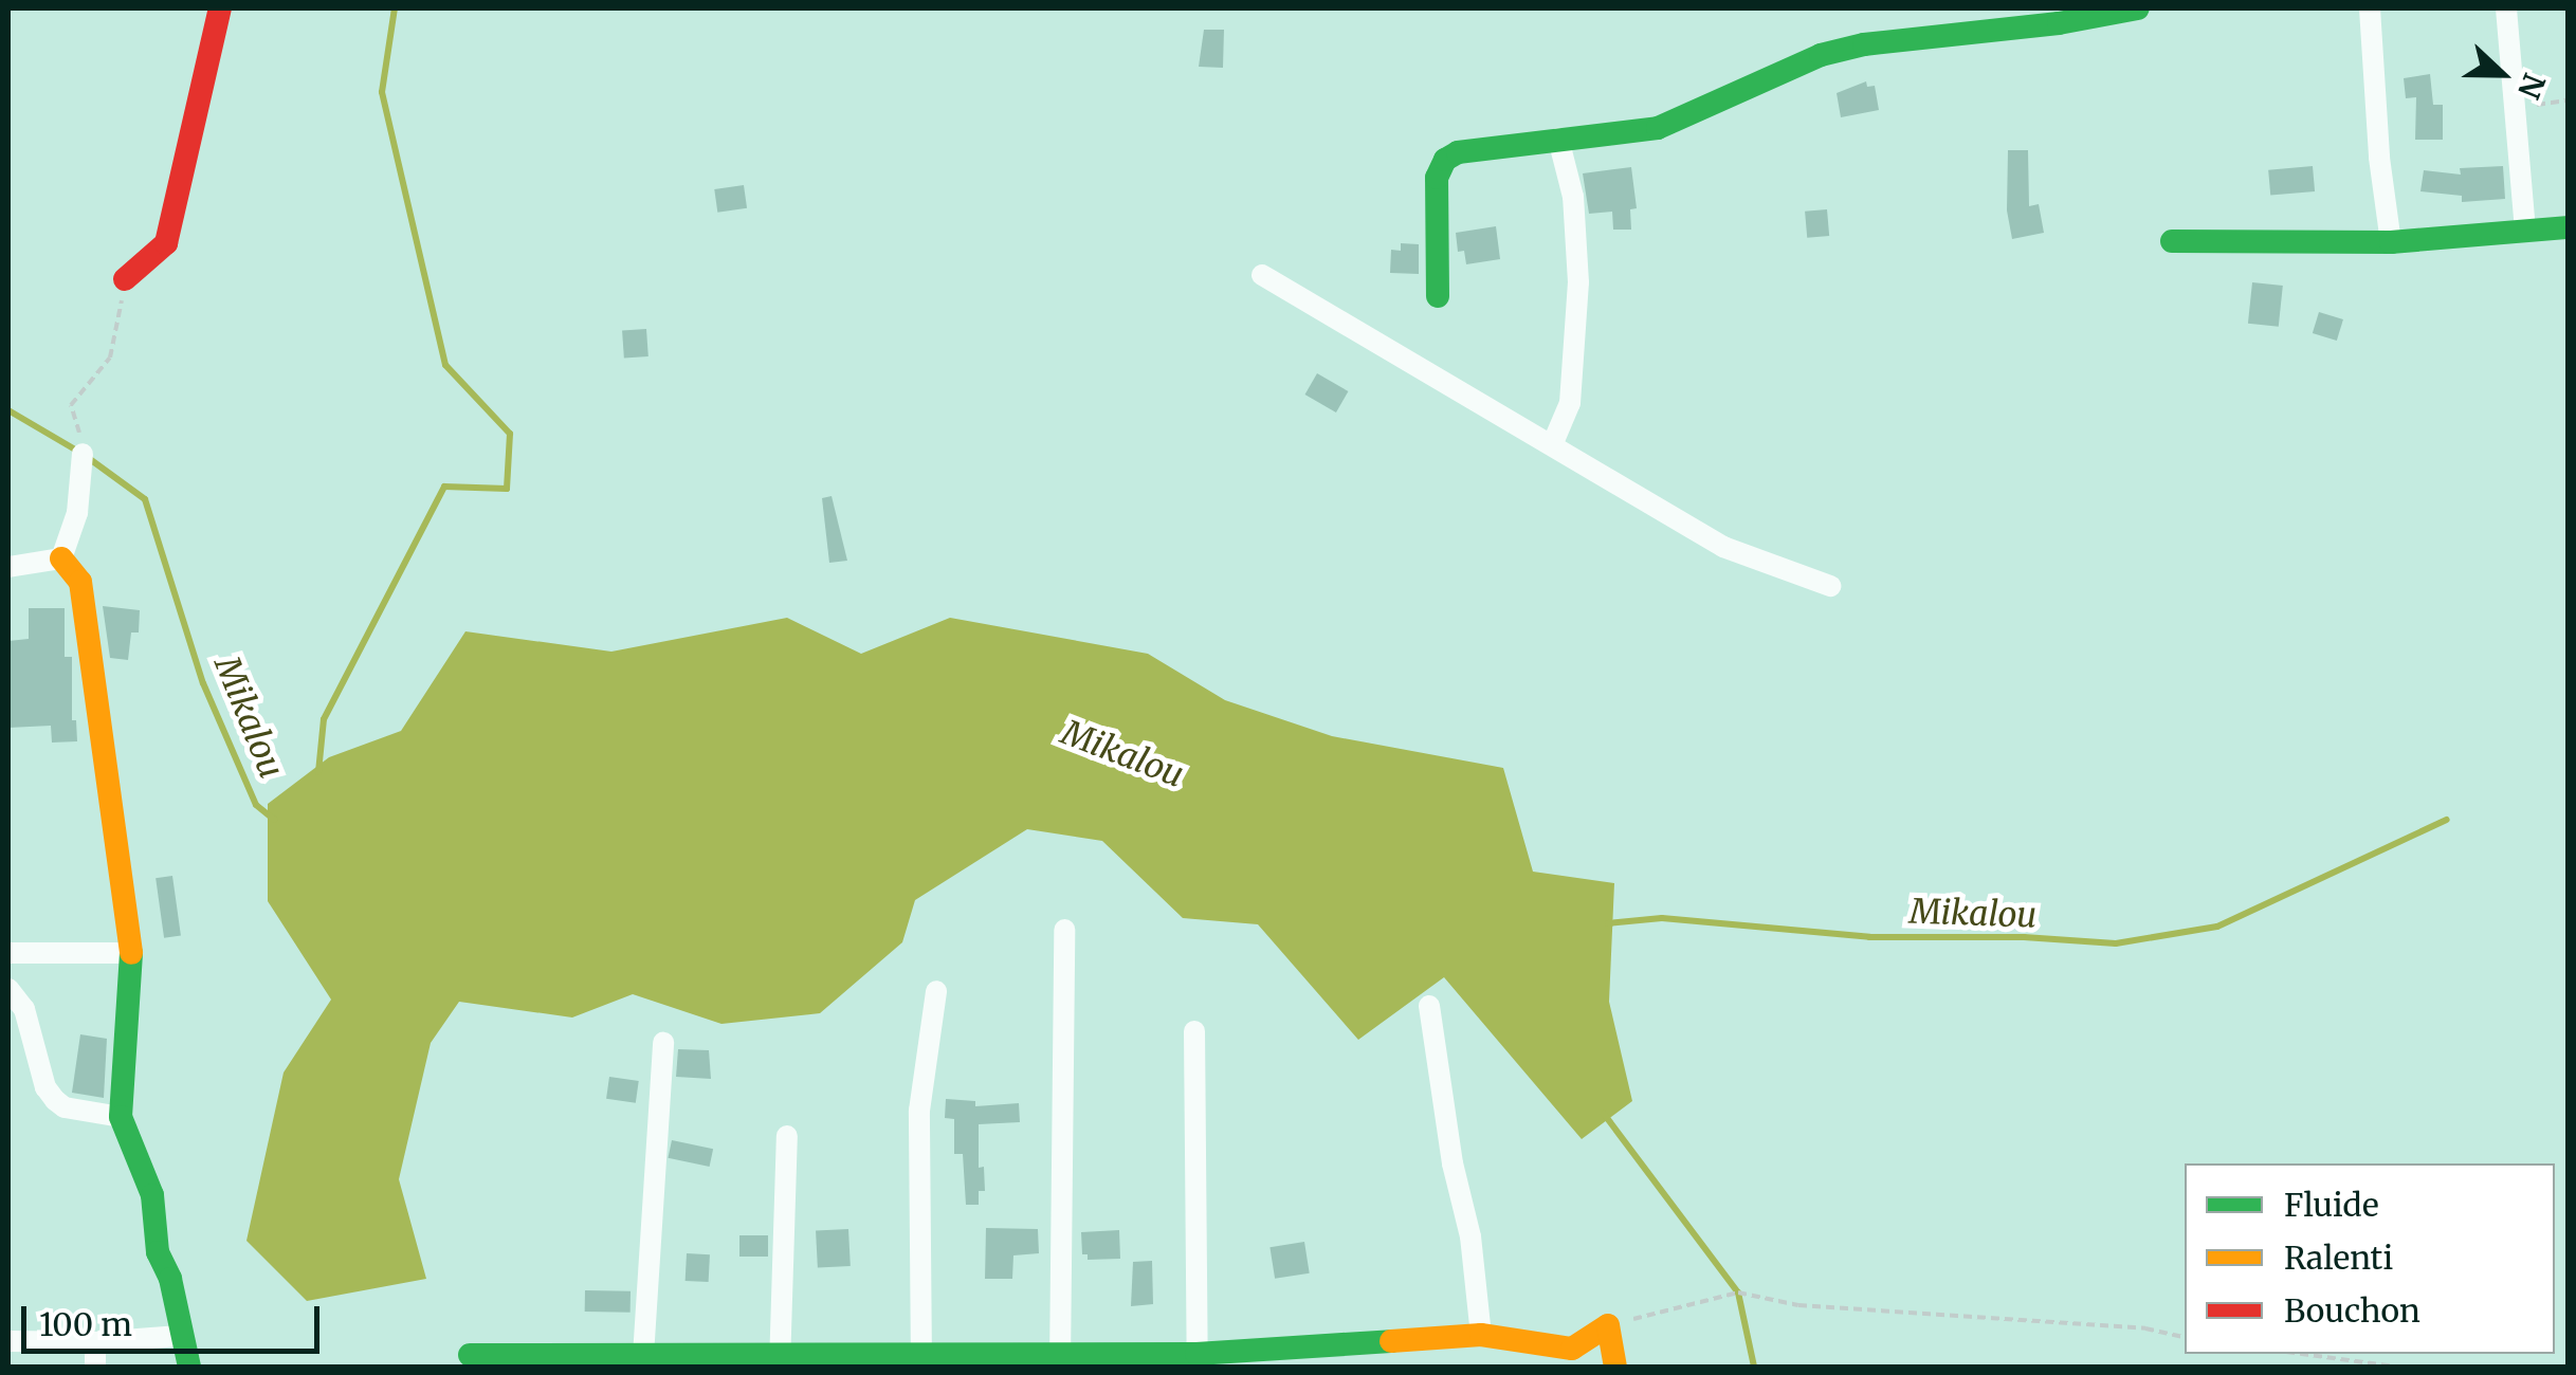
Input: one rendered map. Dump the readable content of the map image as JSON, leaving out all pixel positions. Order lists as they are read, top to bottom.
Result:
{
  "water": ["Mikalou"],
  "legend": ["Fluide", "Ralenti", "Bouchon"],
  "scale_bar": "100 m",
  "north": "right"
}
